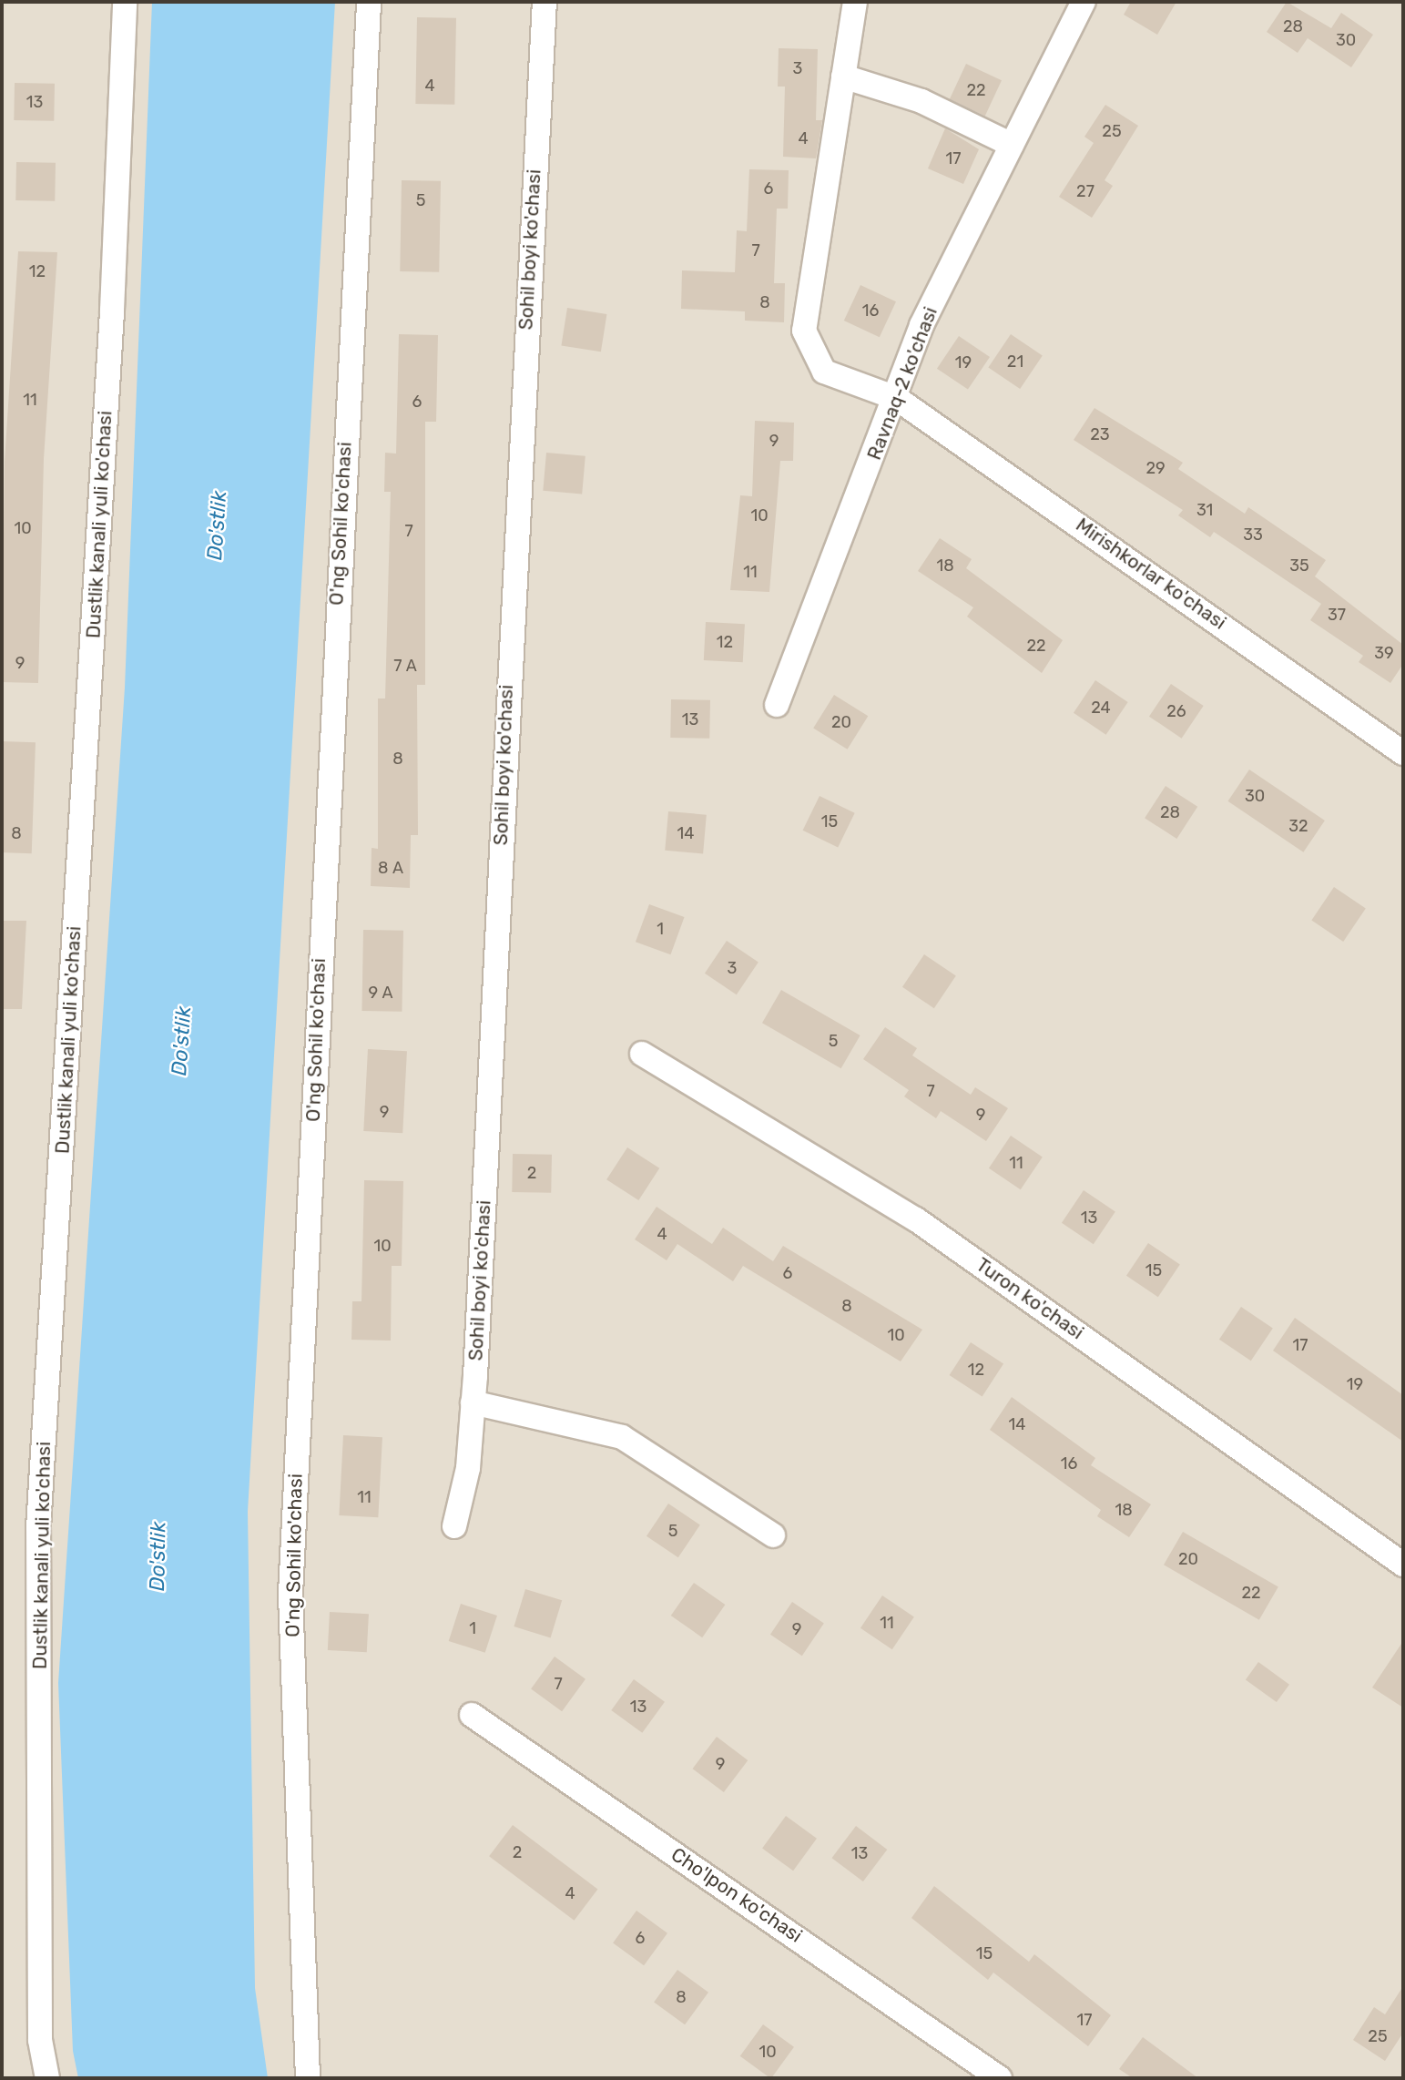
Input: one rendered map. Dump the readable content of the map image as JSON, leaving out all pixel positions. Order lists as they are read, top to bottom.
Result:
{
  "streets": {
    "street": [
      "Sohil boyi ko'chasi",
      "Ravnaq-2 ko'chasi",
      "O'ng Sohil ko'chasi",
      "Dustlik kanali yuli ko'chasi",
      "Mirishkorlar ko'chasi",
      "Turon ko'chasi",
      "Cho'lpon ko'chasi"
    ]
  },
  "crossings": [
    ["Ravnaq-2 ko'chasi", "Mirishkorlar ko'chasi"]
  ],
  "water": ["Do'stlik"],
  "house_numbers": [
    "28",
    "30",
    "3",
    "4",
    "22",
    "13",
    "25",
    "4",
    "17",
    "6",
    "27",
    "5",
    "7",
    "12",
    "8",
    "16",
    "21",
    "19",
    "11",
    "6",
    "23",
    "9",
    "29",
    "31",
    "10",
    "10",
    "7",
    "33",
    "18",
    "35",
    "11",
    "37",
    "12",
    "22",
    "39",
    "9",
    "7 А",
    "24",
    "26",
    "13",
    "20",
    "8",
    "30",
    "28",
    "15",
    "32",
    "8",
    "14",
    "8 А",
    "1",
    "3",
    "9 А",
    "5",
    "7",
    "9",
    "9",
    "11",
    "2",
    "13",
    "4",
    "10",
    "15",
    "6",
    "8",
    "10",
    "17",
    "12",
    "19",
    "14",
    "16",
    "11",
    "18",
    "5",
    "20",
    "22",
    "11",
    "1",
    "9",
    "7",
    "13",
    "9",
    "2",
    "13",
    "4",
    "6",
    "15",
    "8",
    "17",
    "25",
    "10"
  ]
}
